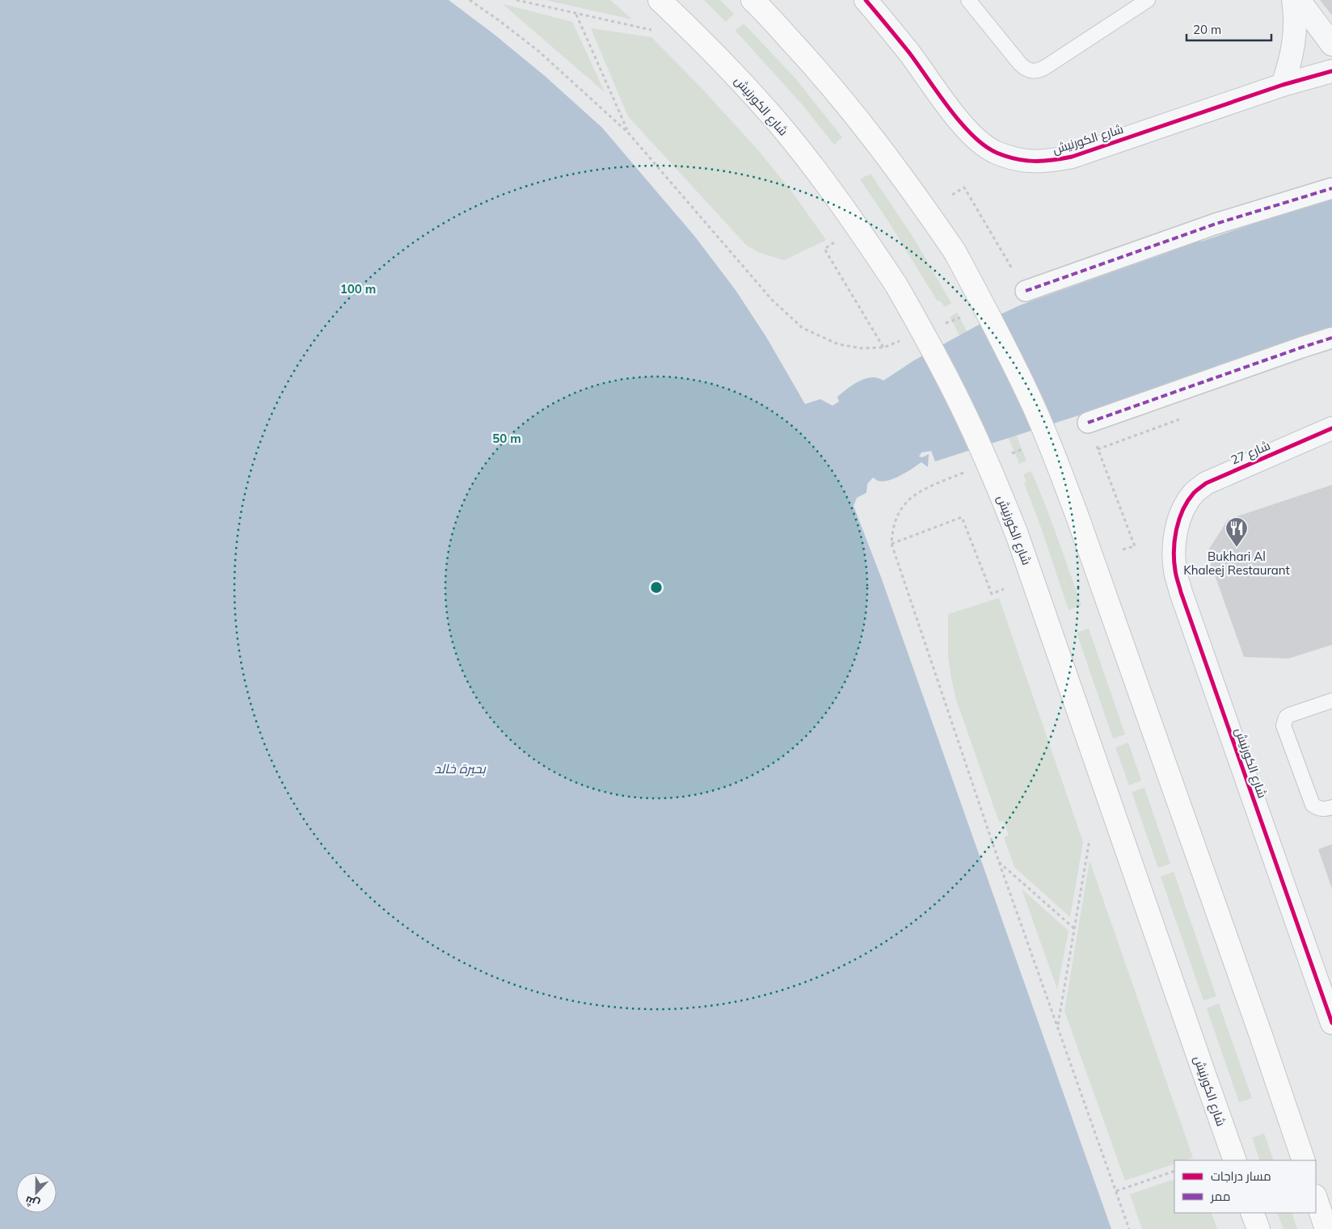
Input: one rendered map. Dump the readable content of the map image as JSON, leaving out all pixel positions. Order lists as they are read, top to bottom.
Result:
{
  "streets": {
    "main road": ["شارع الكورنيش"],
    "street": ["شارع 27"]
  },
  "crossings": [
    ["شارع الكورنيش", "شارع 27"]
  ],
  "water": ["بحيرة خالد"],
  "places": {
    "restaurant": ["Bukhari Al Khaleej Restaurant"]
  },
  "legend": ["مسار دراجات", "ممر"],
  "scale_bar": "20 m",
  "north": "bottom",
  "rings": ["100 m", "50 m"]
}
